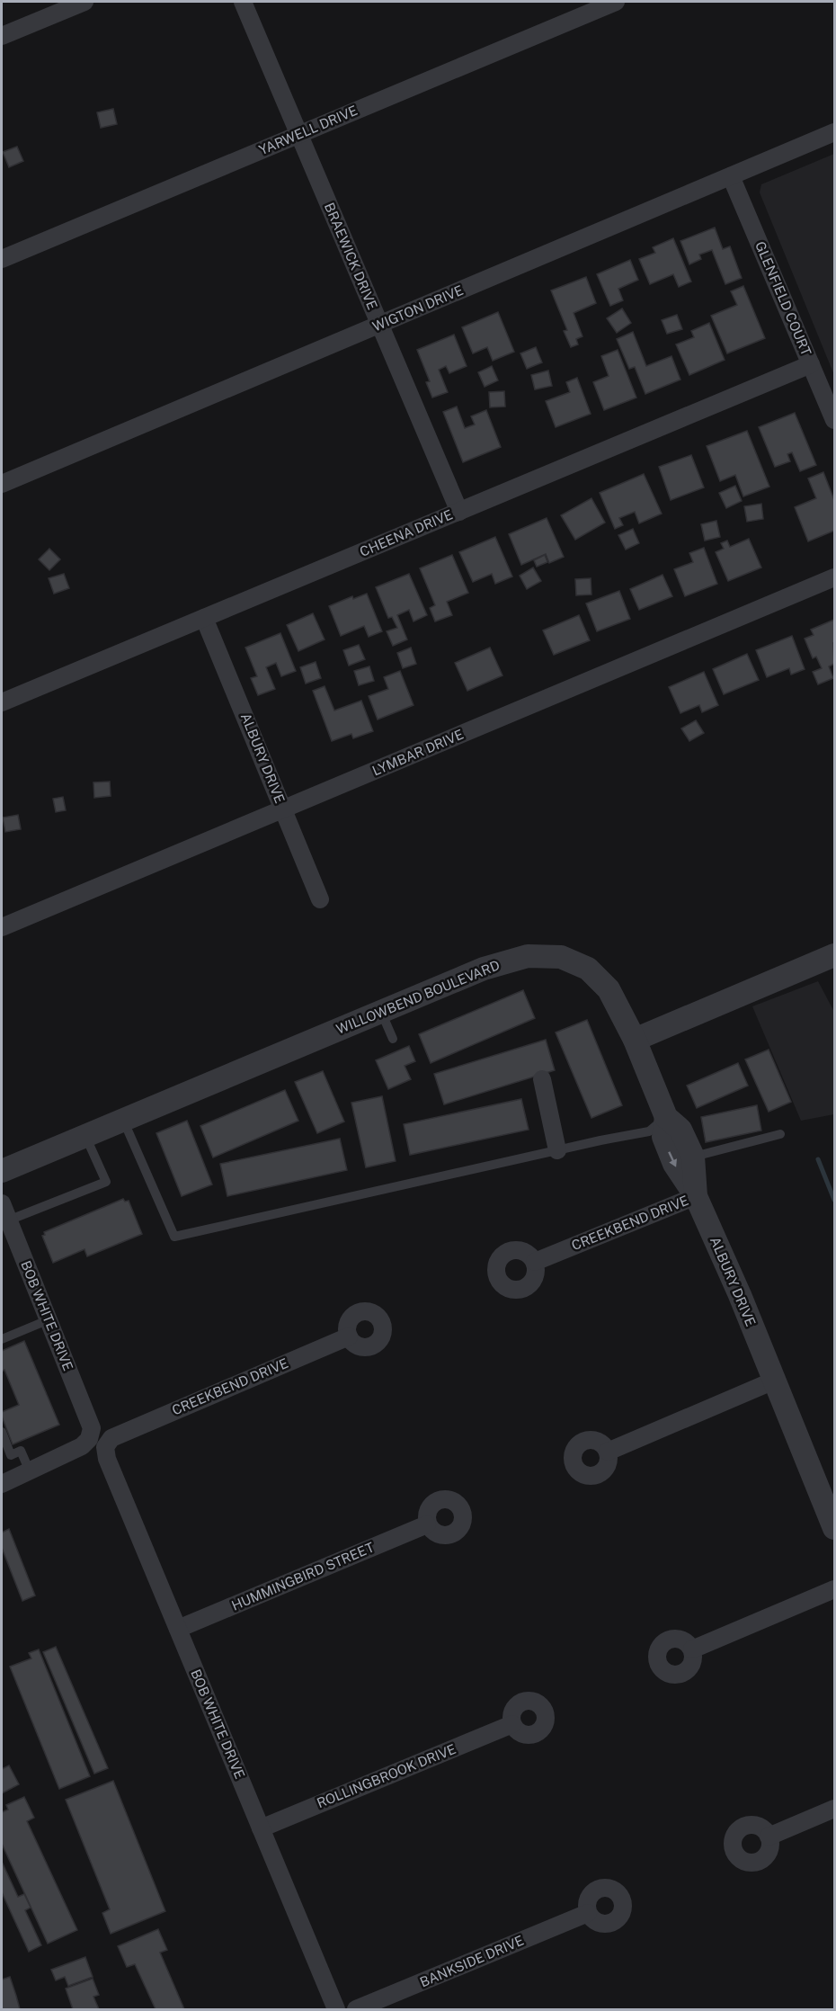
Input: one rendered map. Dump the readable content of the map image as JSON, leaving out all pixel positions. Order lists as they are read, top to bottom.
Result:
{
  "streets": {
    "street": [
      "YARWELL DRIVE",
      "BRAEWICK DRIVE",
      "GLENFIELD COURT",
      "WIGTON DRIVE",
      "CHEENA DRIVE",
      "LYMBAR DRIVE",
      "ALBURY DRIVE",
      "WILLOWBEND BOULEVARD",
      "CREEKBEND DRIVE",
      "BOB WHITE DRIVE",
      "HUMMINGBIRD STREET",
      "ROLLINGBROOK DRIVE",
      "BANKSIDE DRIVE"
    ]
  },
  "crossings": [
    ["YARWELL DRIVE", "BRAEWICK DRIVE"],
    ["BRAEWICK DRIVE", "WIGTON DRIVE"],
    ["BRAEWICK DRIVE", "CHEENA DRIVE"],
    ["GLENFIELD COURT", "WIGTON DRIVE"],
    ["GLENFIELD COURT", "CHEENA DRIVE"],
    ["CHEENA DRIVE", "ALBURY DRIVE"],
    ["LYMBAR DRIVE", "ALBURY DRIVE"],
    ["ALBURY DRIVE", "WILLOWBEND BOULEVARD"],
    ["ALBURY DRIVE", "CREEKBEND DRIVE"],
    ["CREEKBEND DRIVE", "BOB WHITE DRIVE"],
    ["BOB WHITE DRIVE", "HUMMINGBIRD STREET"],
    ["BOB WHITE DRIVE", "ROLLINGBROOK DRIVE"]
  ]
}
